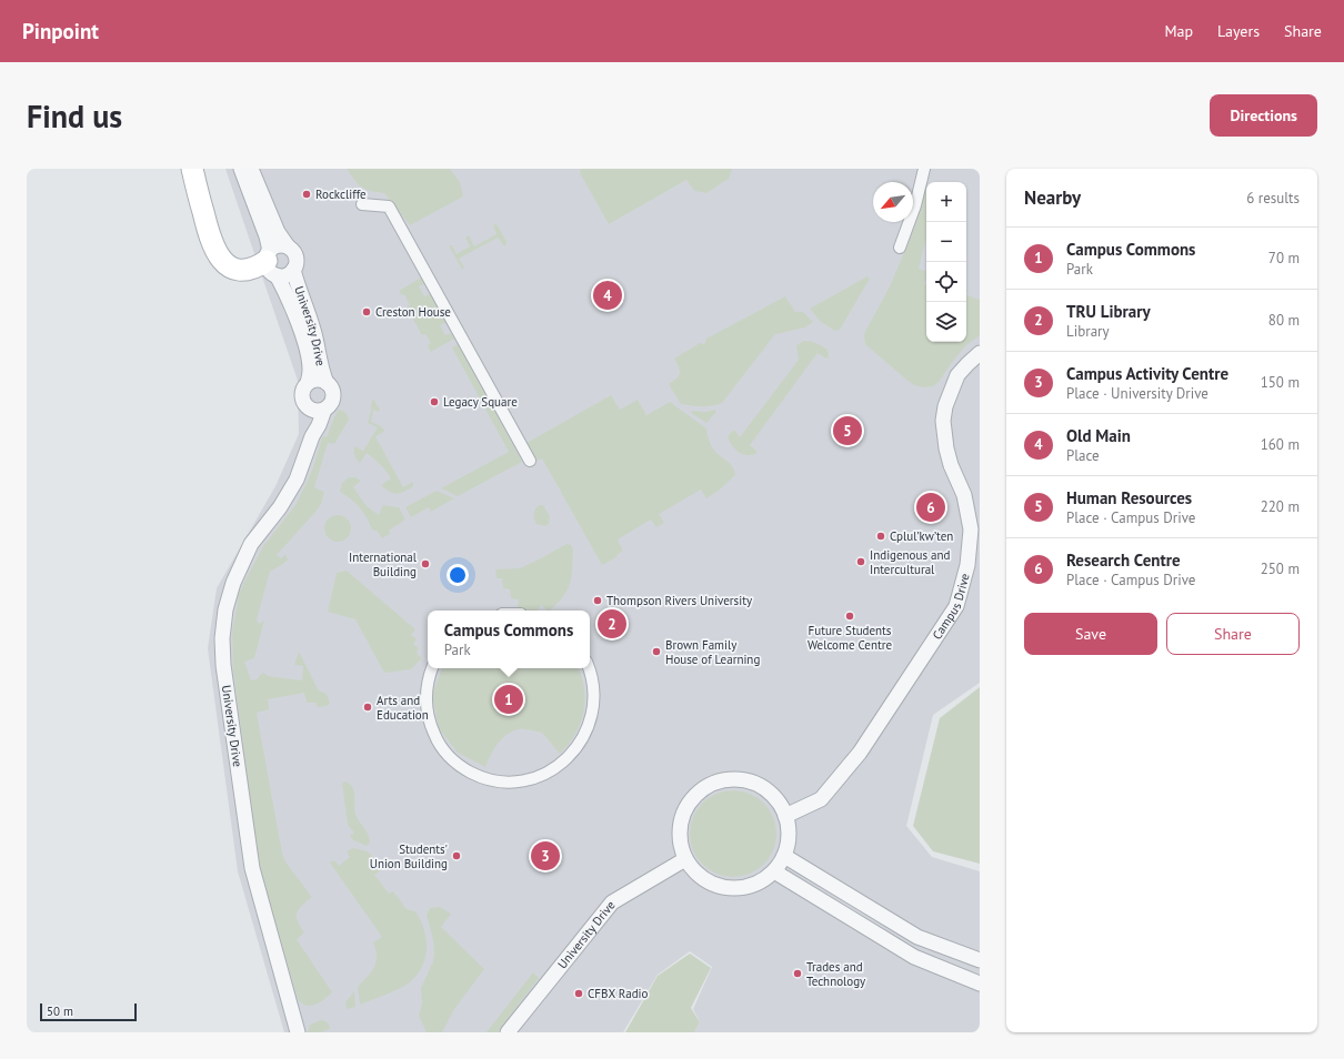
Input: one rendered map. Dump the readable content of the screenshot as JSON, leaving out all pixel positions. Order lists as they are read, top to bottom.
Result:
{
  "streets": {
    "street": ["University Drive", "Campus Drive"]
  },
  "crossings": [
    ["University Drive", "Campus Drive"]
  ],
  "places": [
    "Rockcliffe",
    "Creston House",
    "Legacy Square",
    "Cplul’kw’ten",
    "Indigenous and Intercultural",
    "International Building",
    "Thompson Rivers University",
    "Future Students Welcome Centre",
    "Brown Family House of Learning",
    "Arts and Education",
    "Students' Union Building",
    "Trades and Technology",
    "CFBX Radio"
  ],
  "scale_bar": "50 m",
  "north": "bottom left",
  "page": {
    "header": "Pinpoint",
    "nav": ["Map", "Layers", "Share"],
    "buttons": [
      "Directions",
      ["Save", "Share"]
    ],
    "title": "Find us",
    "heading": ["Nearby", "6 results"],
    "map_buttons": ["+", "−"],
    "list": [
      {
        "mark": "1",
        "name": "Campus Commons",
        "note": "Park",
        "value": "70 m"
      },
      {
        "mark": "2",
        "name": "TRU Library",
        "note": "Library",
        "value": "80 m"
      },
      {
        "mark": "3",
        "name": "Campus Activity Centre",
        "note": "Place · University Drive",
        "value": "150 m"
      },
      {
        "mark": "4",
        "name": "Old Main",
        "note": "Place",
        "value": "160 m"
      },
      {
        "mark": "5",
        "name": "Human Resources",
        "note": "Place · Campus Drive",
        "value": "220 m"
      },
      {
        "mark": "6",
        "name": "Research Centre",
        "note": "Place · Campus Drive",
        "value": "250 m"
      }
    ],
    "pins": [
      "4",
      "5",
      "6",
      "2",
      "1",
      "3"
    ],
    "popup": ["Campus Commons", "Park"],
    "scale": "50 m"
  }
}
